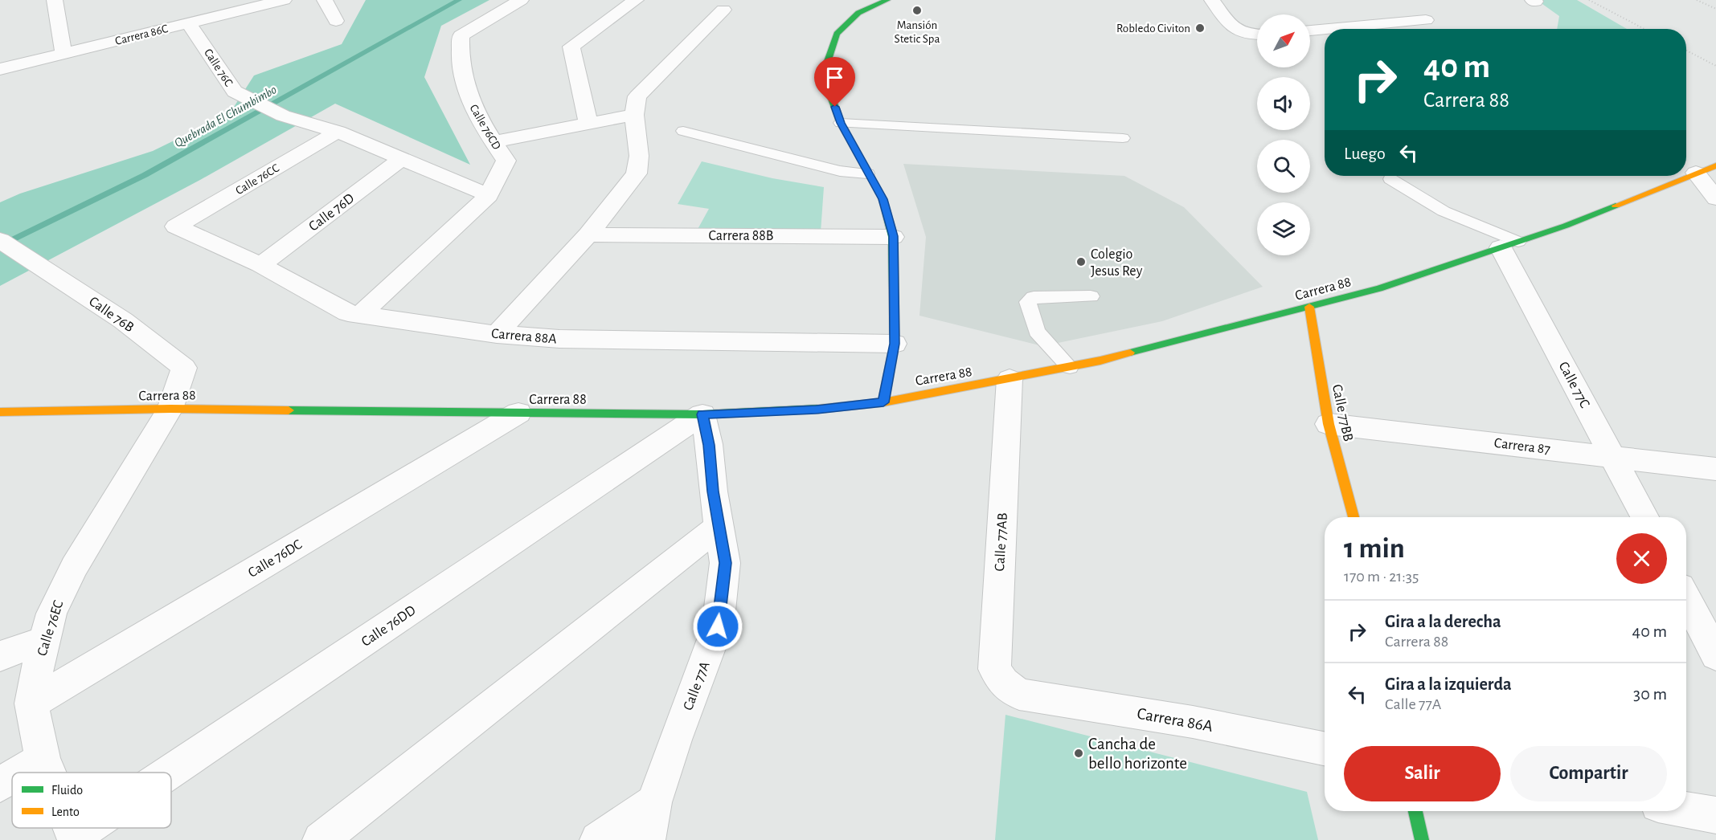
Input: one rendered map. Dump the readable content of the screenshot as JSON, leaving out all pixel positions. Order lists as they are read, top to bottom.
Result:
{
  "streets": {
    "street": [
      "Carrera 86C",
      "Calle 76C",
      "Calle 76CD",
      "Calle 76CC",
      "Calle 76D",
      "Carrera 88B",
      "Carrera 88",
      "Calle 76B",
      "Carrera 88A",
      "Calle 77C",
      "Calle 77BB",
      "Carrera 87",
      "Calle 77AB",
      "Calle 76DC",
      "Calle 76DD",
      "Calle 76EC",
      "Calle 77A",
      "Carrera 86A"
    ]
  },
  "crossings": [
    ["Carrera 86C", "Calle 76C"],
    ["Calle 76C", "Calle 76CC"],
    ["Calle 76CC", "Carrera 88A"],
    ["Calle 76D", "Carrera 88A"],
    ["Carrera 88", "Calle 76B"],
    ["Carrera 88", "Calle 77C"],
    ["Carrera 88", "Calle 77BB"],
    ["Carrera 88", "Calle 77AB"],
    ["Carrera 88", "Calle 76DC"],
    ["Carrera 88", "Calle 76DD"],
    ["Carrera 88", "Calle 76EC"],
    ["Carrera 88", "Calle 77A"],
    ["Calle 76B", "Calle 76EC"],
    ["Calle 77C", "Carrera 87"],
    ["Calle 77BB", "Carrera 87"],
    ["Calle 77AB", "Carrera 86A"],
    ["Calle 76DC", "Calle 76EC"],
    ["Calle 76DD", "Calle 77A"]
  ],
  "water": ["Quebrada El Chumbimbo"],
  "places": [
    "Mansión Stetic Spa",
    "Robledo Civiton",
    "Colegio Jesus Rey",
    "Cancha de bello horizonte"
  ],
  "legend": ["Fluido", "Lento"],
  "north": "top right",
  "page": {
    "turn": ["40 m", "Carrera 88"],
    "then": "Luego",
    "heading": ["1 min", "170 m · 21:35"],
    "list": [
      {
        "name": "Gira a la derecha",
        "note": "Carrera 88",
        "value": "40 m"
      },
      {
        "name": "Gira a la izquierda",
        "note": "Calle 77A",
        "value": "30 m"
      }
    ],
    "buttons": ["Salir", "Compartir"]
  }
}
